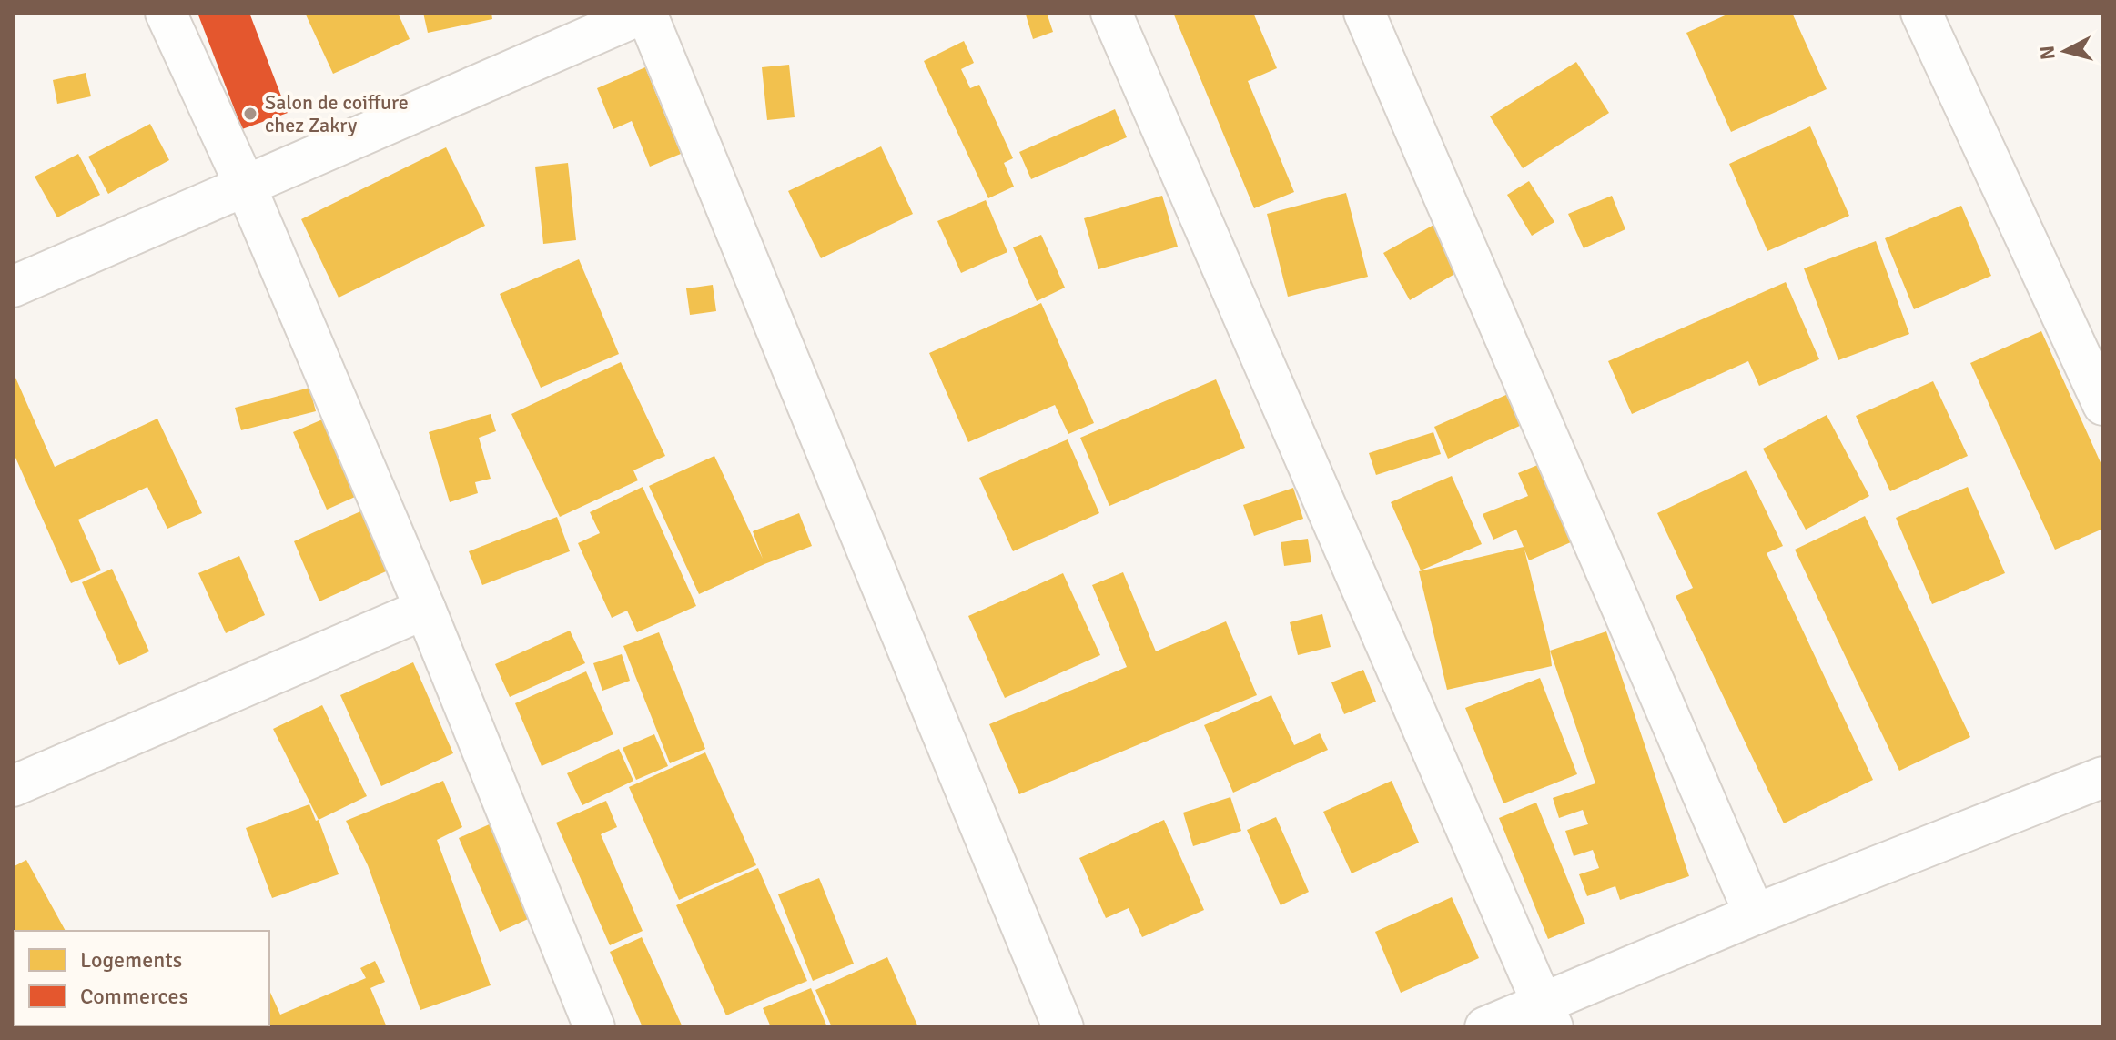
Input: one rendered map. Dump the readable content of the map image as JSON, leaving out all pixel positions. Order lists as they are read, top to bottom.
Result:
{
  "places": ["Salon de coiffure chez Zakry"],
  "legend": ["Logements", "Commerces"],
  "north": "left"
}
